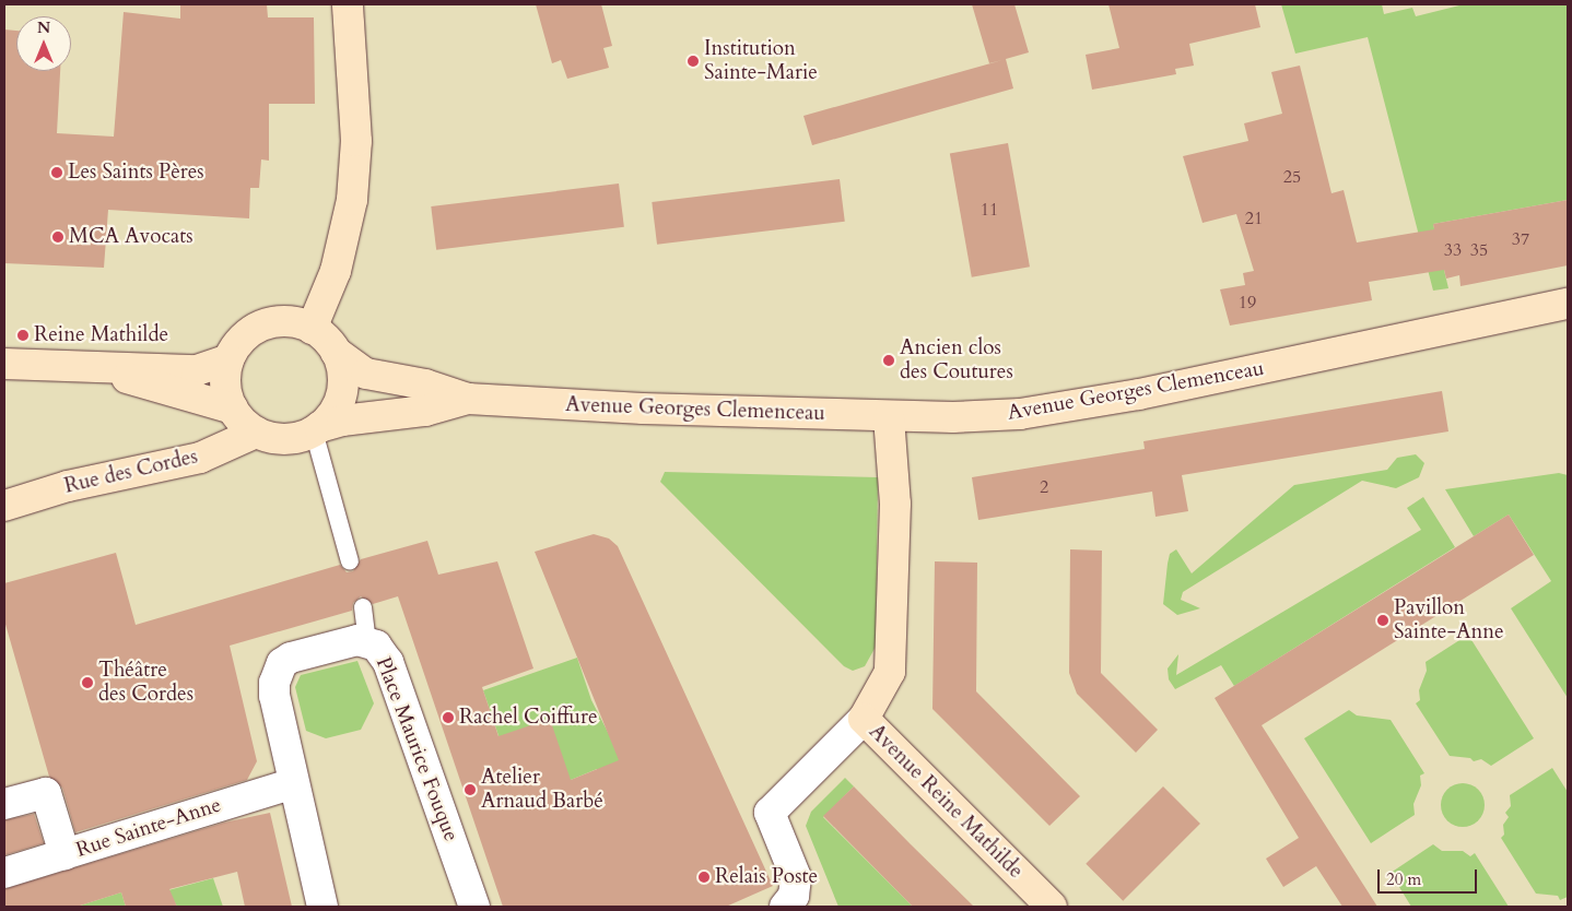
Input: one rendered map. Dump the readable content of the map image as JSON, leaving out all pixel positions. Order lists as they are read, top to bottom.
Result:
{
  "streets": {
    "main road": ["Avenue Georges Clemenceau", "Rue des Cordes", "Avenue Reine Mathilde"],
    "street": ["Place Maurice Fouque", "Rue Sainte-Anne"]
  },
  "crossings": [
    ["Place Maurice Fouque", "Rue Sainte-Anne"]
  ],
  "places": [
    "Institution Sainte-Marie",
    "Les Saints Pères",
    "MCA Avocats",
    "Reine Mathilde",
    "Ancien clos des Coutures",
    "Pavillon Sainte-Anne",
    "Théâtre des Cordes",
    "Rachel Coiffure",
    "Atelier Arnaud Barbé",
    "Relais Poste"
  ],
  "house_numbers": [
    "25",
    "11",
    "21",
    "37",
    "33",
    "35",
    "19",
    "2"
  ],
  "scale_bar": "20 m",
  "north": "top"
}
